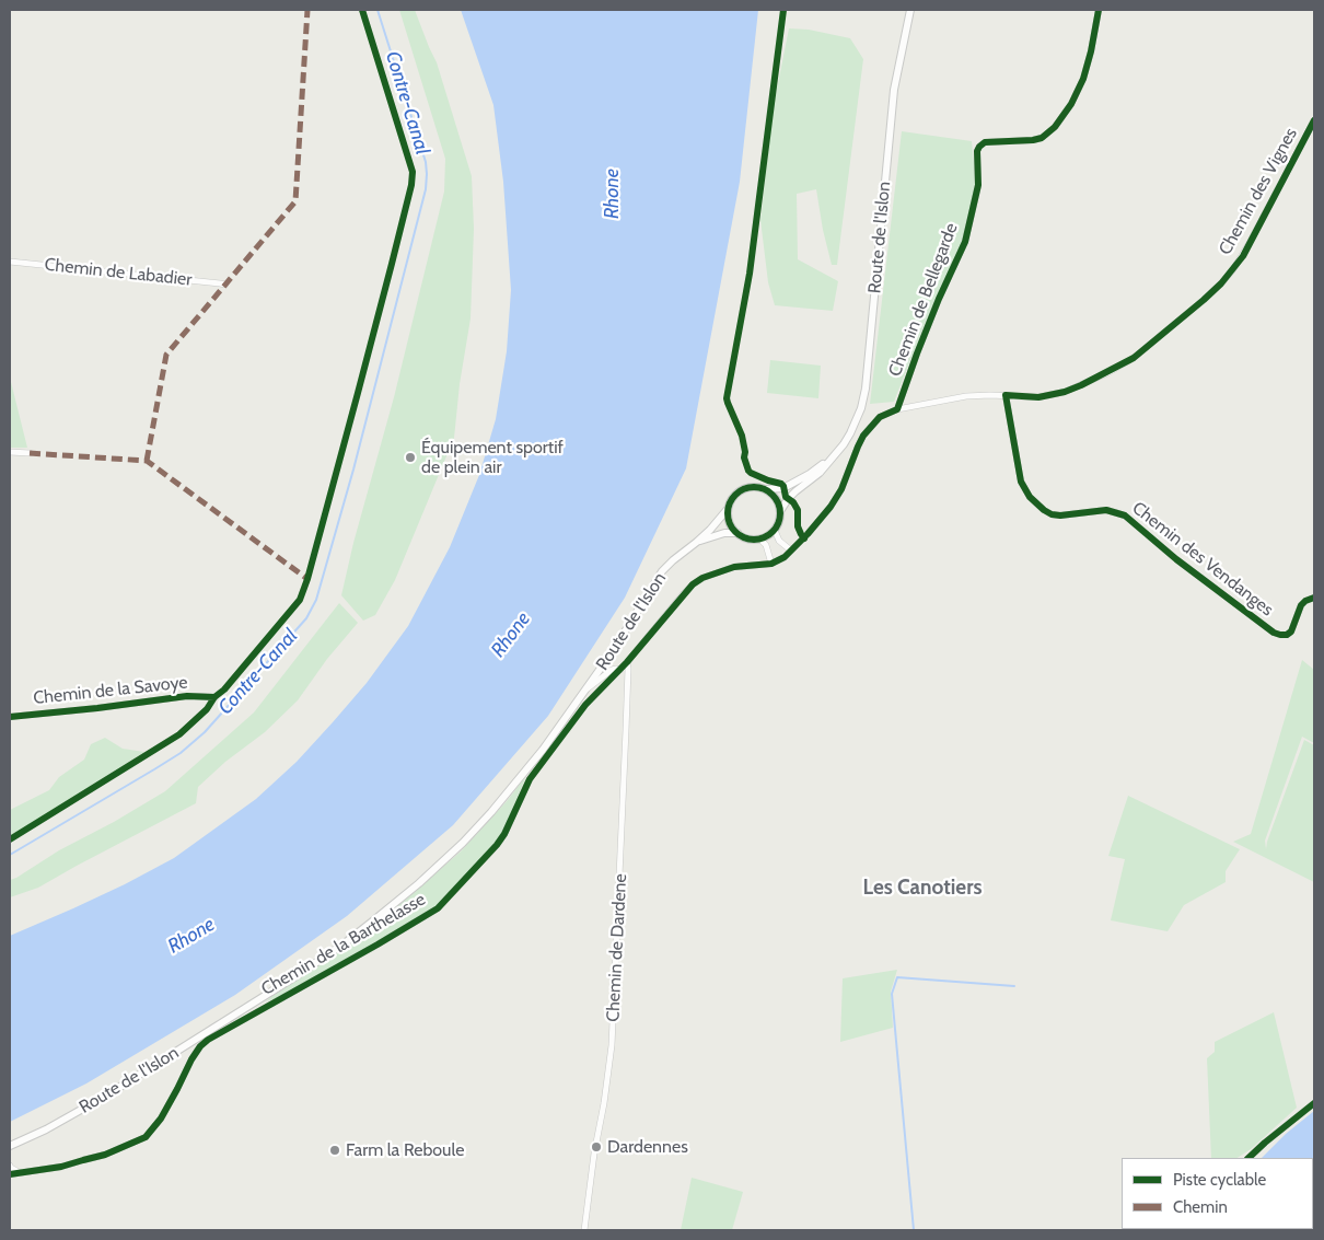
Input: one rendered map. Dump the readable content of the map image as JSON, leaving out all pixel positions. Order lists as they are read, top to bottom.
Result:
{
  "streets": {
    "street": [
      "Chemin des Vignes",
      "Route de l'Islon",
      "Chemin de Labadier",
      "Chemin de Bellegarde",
      "Chemin des Vendanges",
      "Chemin de la Savoye",
      "Chemin de la Barthelasse",
      "Chemin de Dardene"
    ]
  },
  "crossings": [
    ["Chemin des Vignes", "Chemin de Bellegarde"],
    ["Chemin des Vignes", "Chemin des Vendanges"],
    ["Chemin des Vignes", "Chemin de la Barthelasse"],
    ["Chemin de la Barthelasse", "Chemin de Dardene"]
  ],
  "districts": ["Les Canotiers"],
  "water": ["Contre-Canal", "Rhone"],
  "places": ["Équipement sportif de plein air", "Dardennes", "Farm la Reboule"],
  "legend": ["Piste cyclable", "Chemin"]
}
